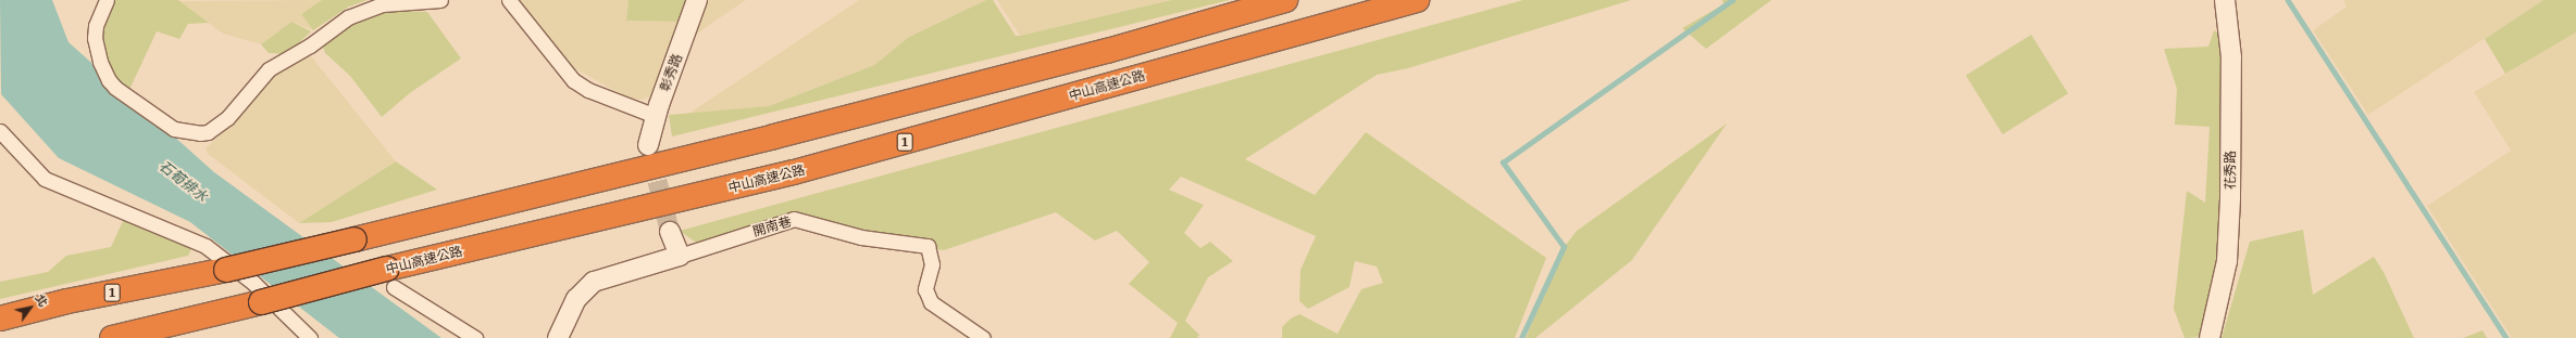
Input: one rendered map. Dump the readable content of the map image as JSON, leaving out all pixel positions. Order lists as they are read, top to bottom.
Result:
{
  "streets": {
    "highway": ["中山高速公路", "1"],
    "street": ["彰秀路", "花秀路", "開南巷"]
  },
  "water": ["石筍排水"],
  "north": "top right"
}
